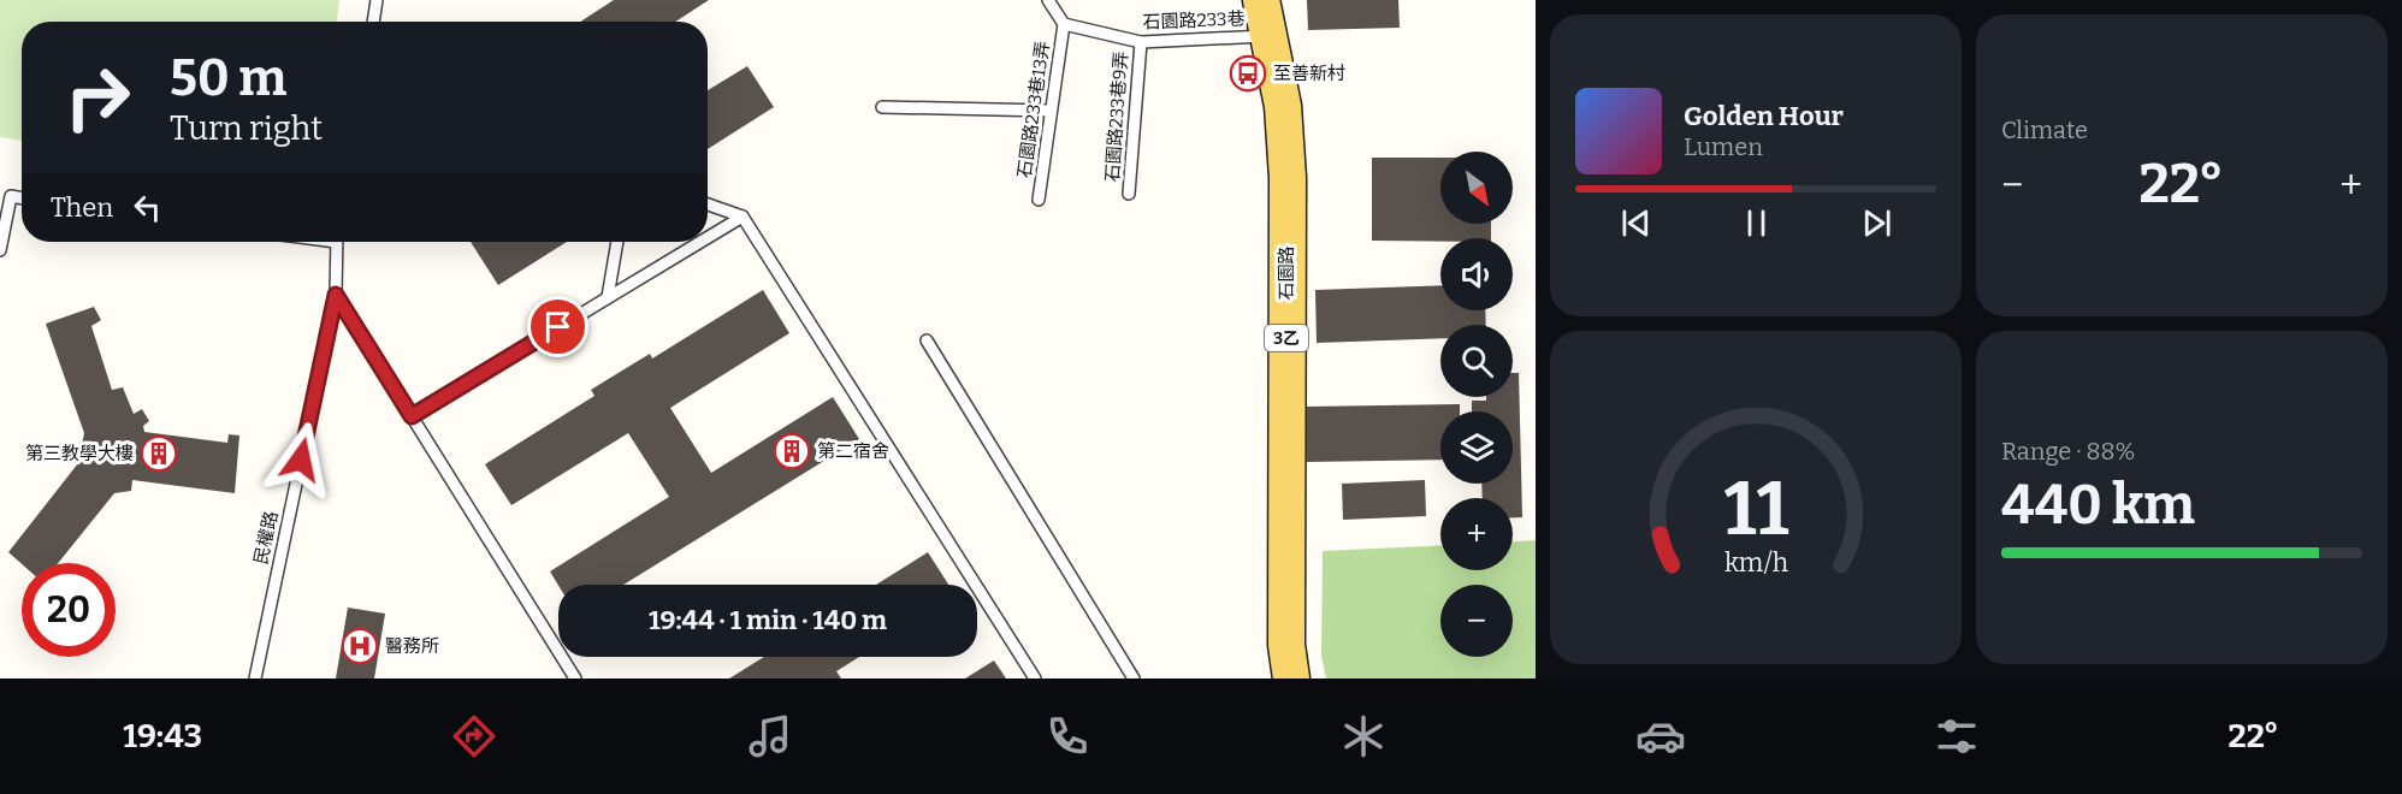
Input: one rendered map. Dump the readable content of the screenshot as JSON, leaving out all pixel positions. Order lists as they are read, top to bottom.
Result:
{
  "streets": {
    "main road": ["石園路", "3乙"],
    "lane": [
      "石園路233巷",
      "石園路233巷13弄",
      "石園路233巷9弄",
      "民權路"
    ]
  },
  "crossings": [
    ["石園路233巷", "石園路233巷13弄"],
    ["石園路233巷", "石園路233巷9弄"],
    ["石園路233巷", "石園路"]
  ],
  "places": {
    "bus stop": ["至善新村"],
    "building": ["第二宿舍", "第三教學大樓"],
    "hospital": ["醫務所"]
  },
  "north": "bottom right",
  "page": {
    "tile": [
      "Climate",
      ["Range · 88%", "440 km"]
    ],
    "turn": ["50 m", "Turn right"],
    "song": ["Golden Hour", "Lumen"],
    "map_buttons": ["+", "−"],
    "heat": ["−", "22°", "+"],
    "then": "Then",
    "limit": "20",
    "trip": "19:44 · 1 min · 140 m",
    "tabs": ["19:43", "22°"],
    "gauge": ["11", "km/h"]
  }
}
